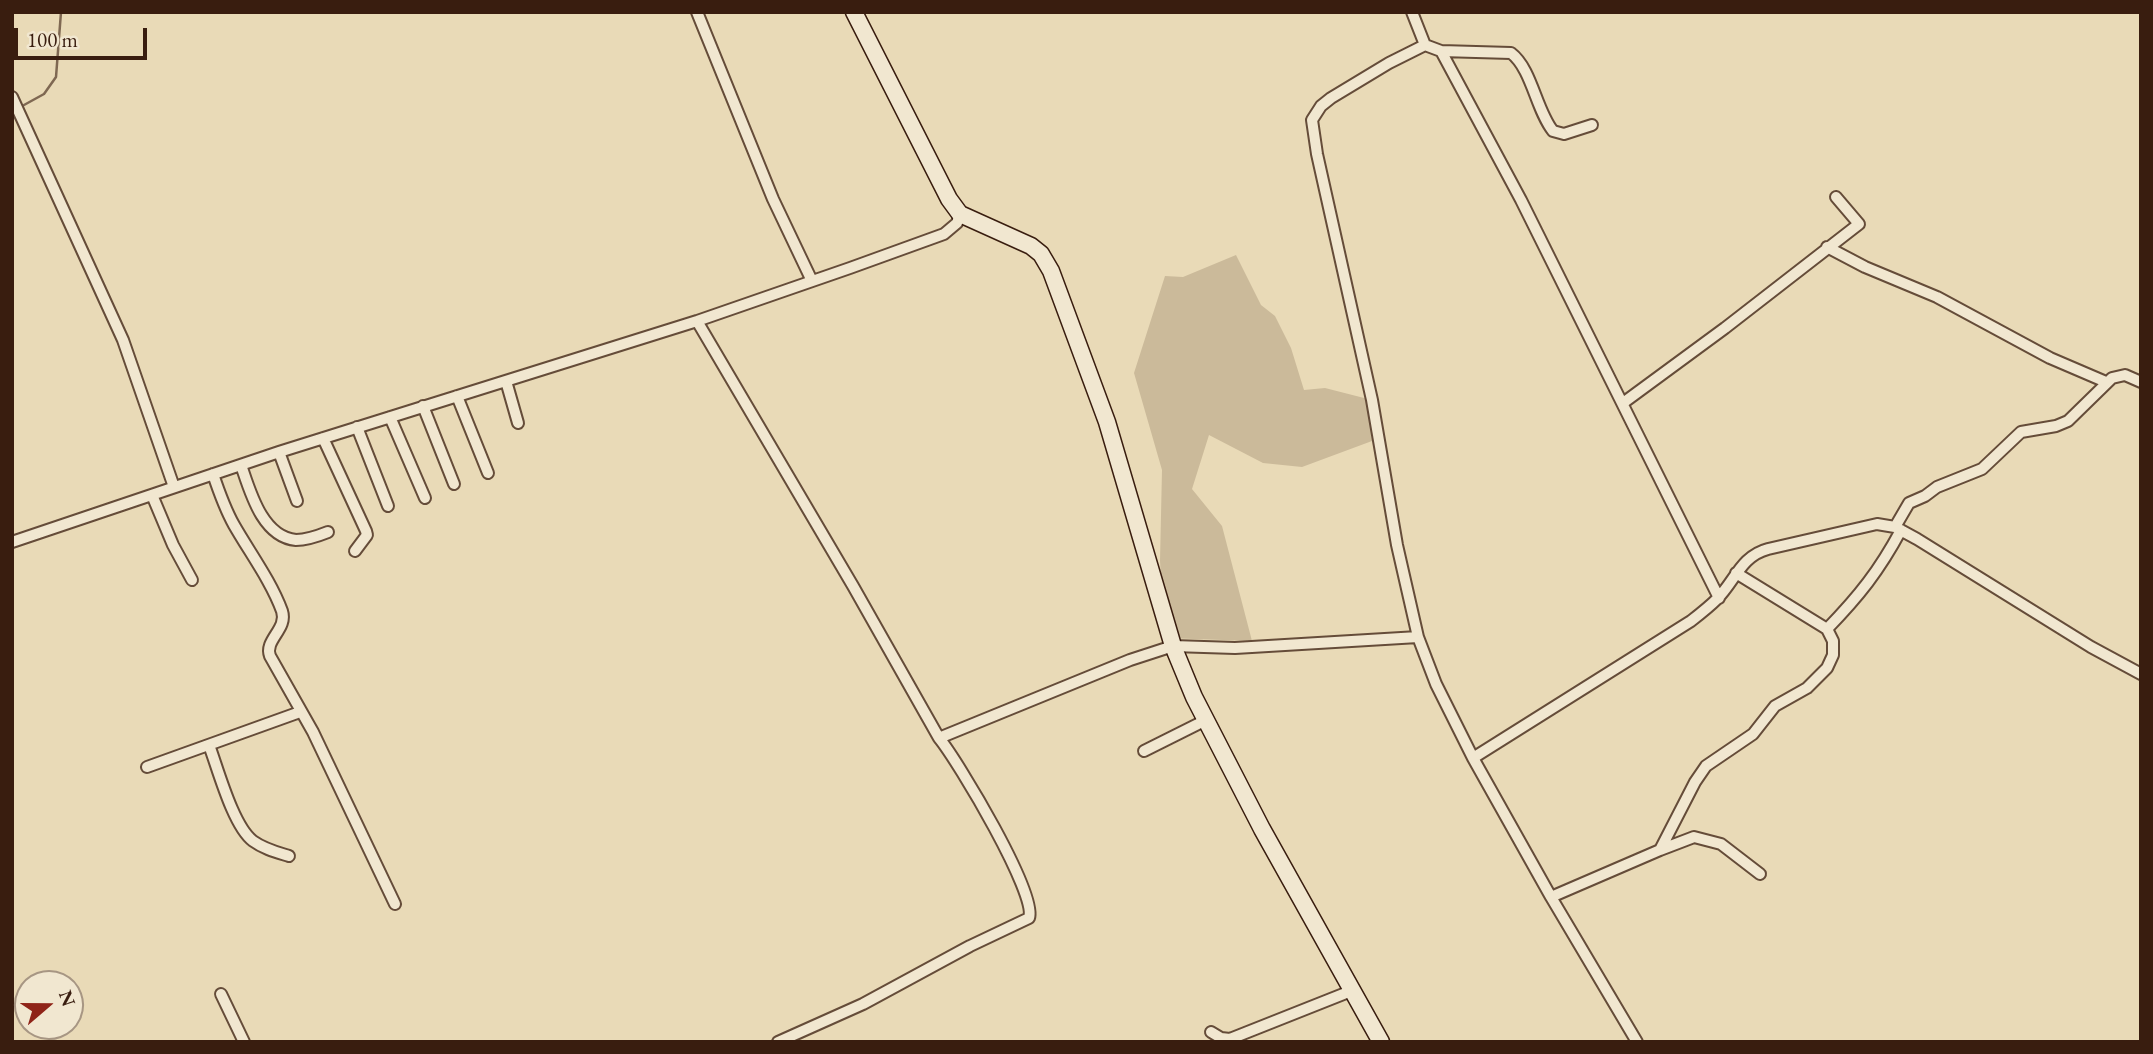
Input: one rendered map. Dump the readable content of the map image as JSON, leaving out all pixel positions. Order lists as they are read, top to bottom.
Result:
{
  "scale_bar": "100 m",
  "north": "right"
}
